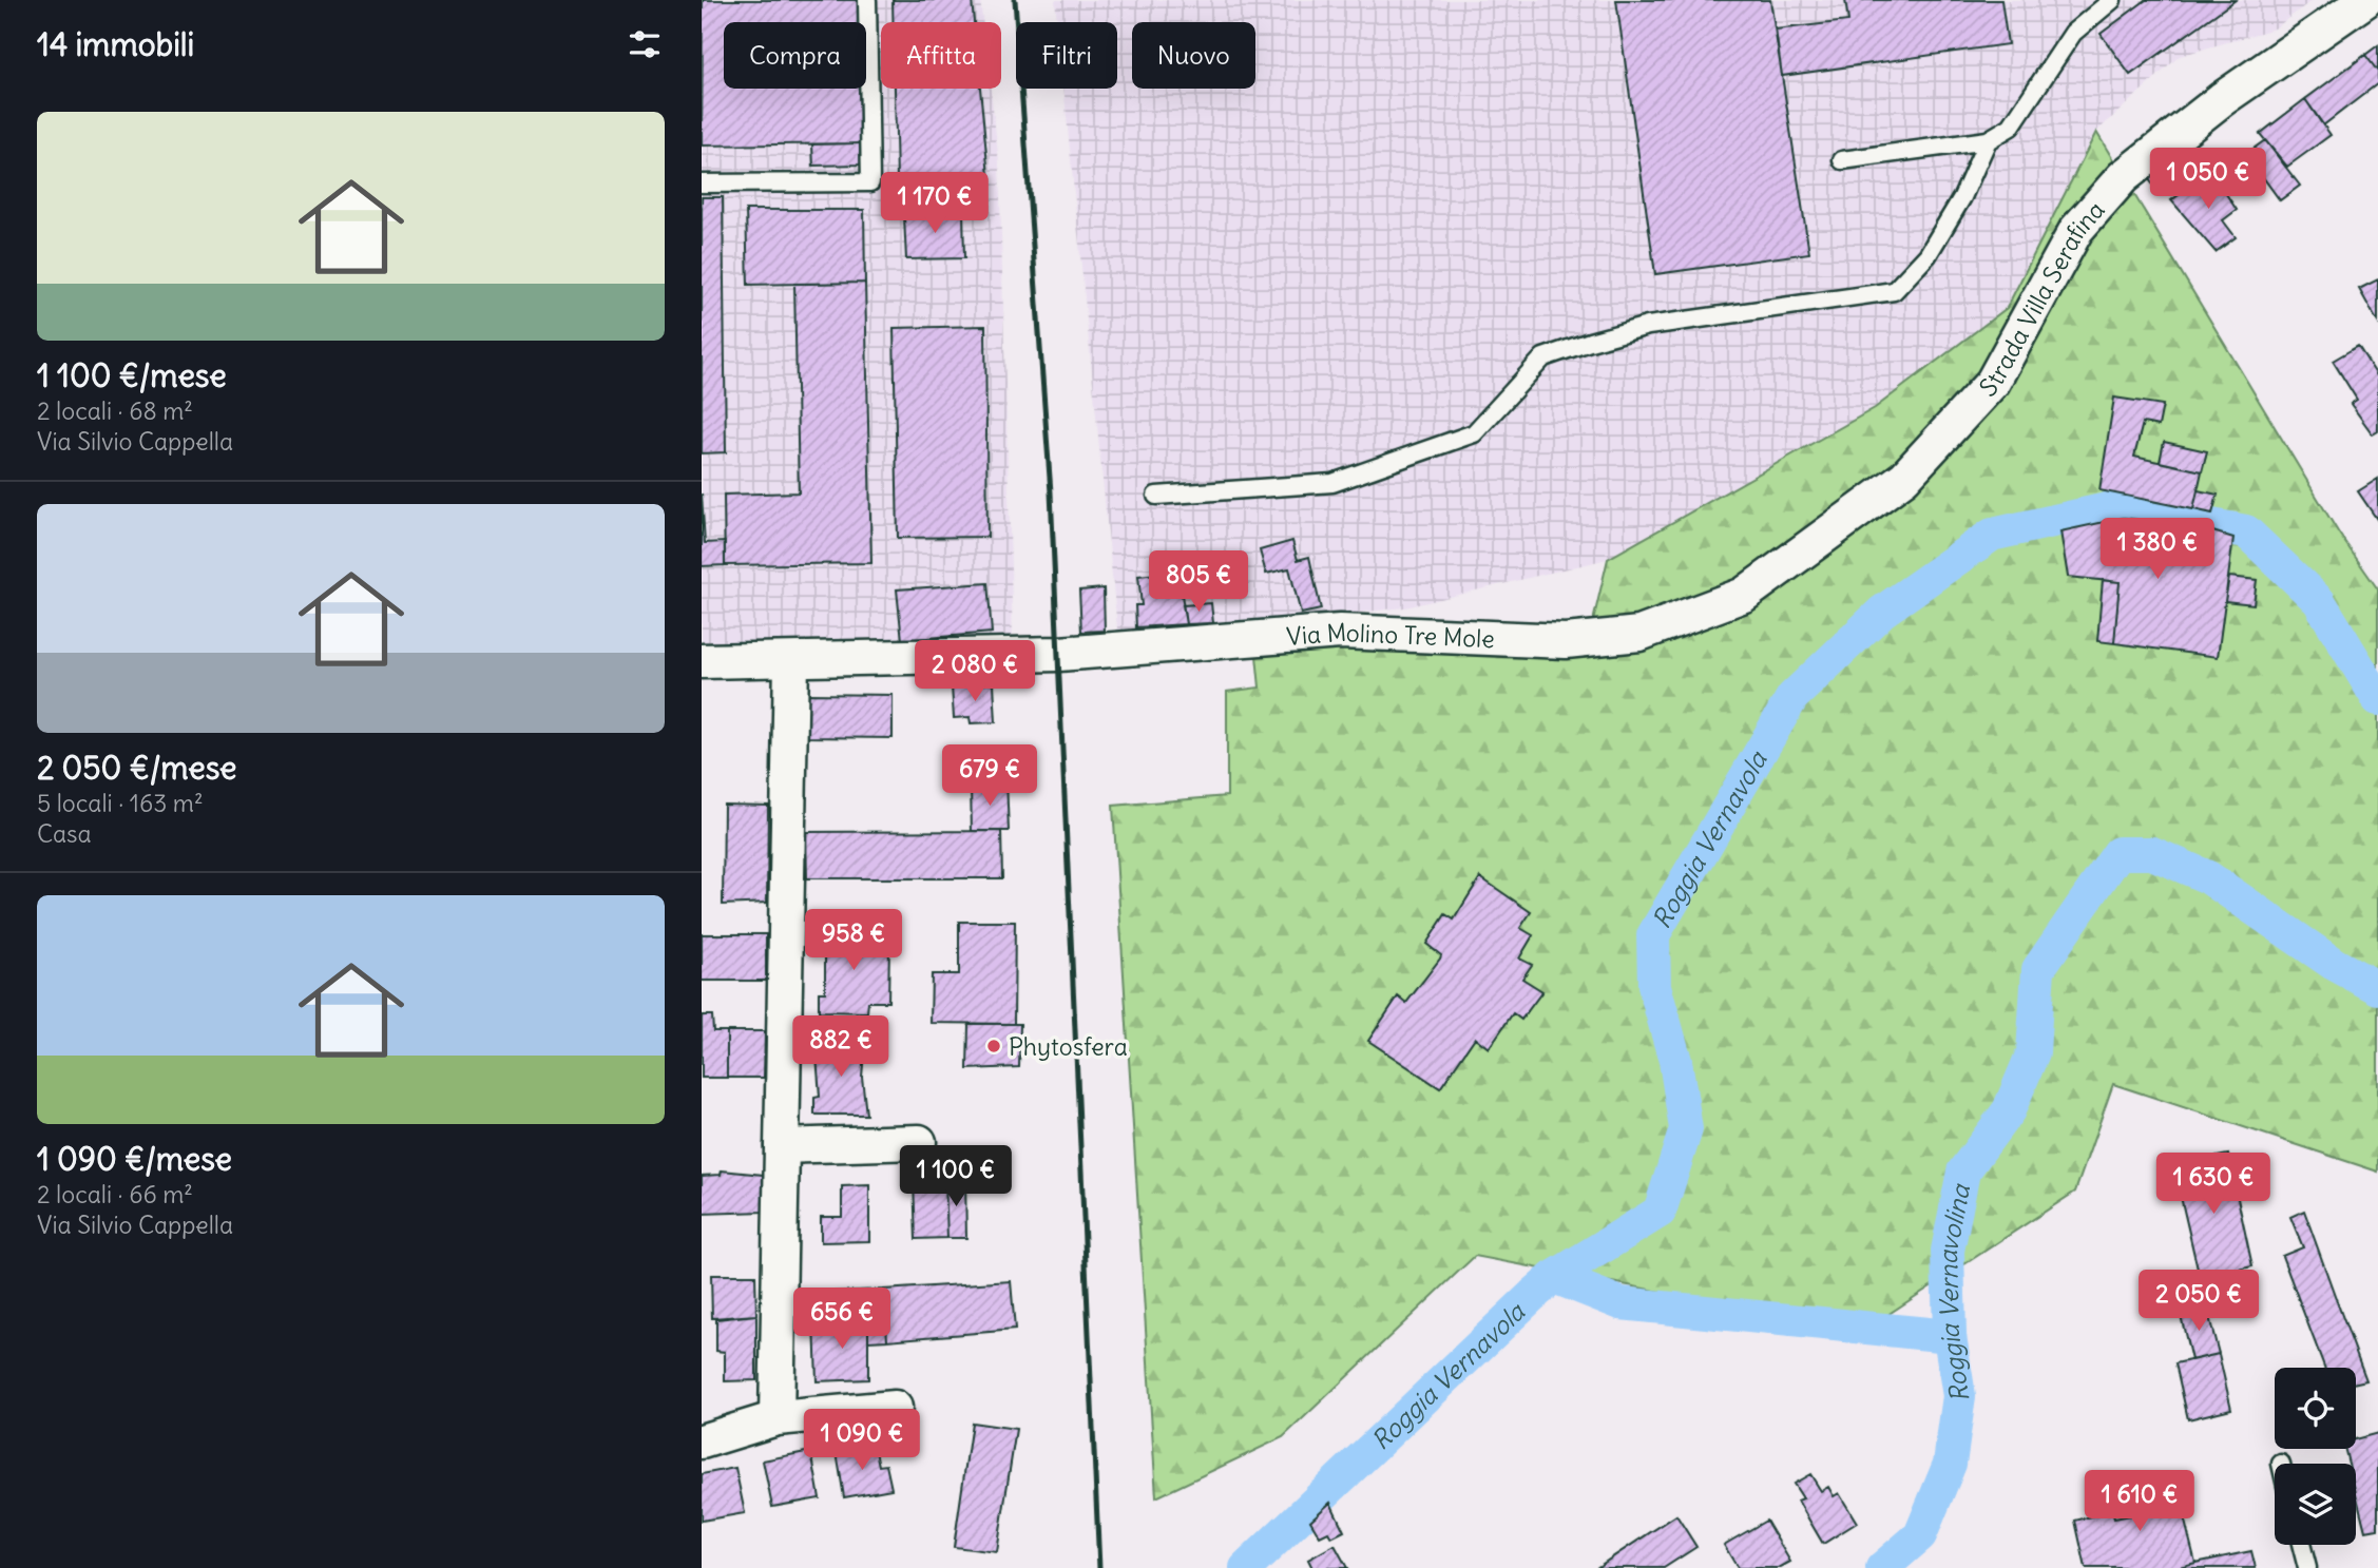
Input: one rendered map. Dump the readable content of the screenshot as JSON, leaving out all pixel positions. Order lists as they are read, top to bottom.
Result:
{
  "streets": {
    "street": ["Strada Villa Serafina", "Via Molino Tre Mole"]
  },
  "crossings": [
    ["Strada Villa Serafina", "Via Molino Tre Mole"]
  ],
  "water": ["Roggia Vernavola", "Roggia Vernavolina"],
  "places": ["Phytosfera"],
  "page": {
    "heading": "14 immobili",
    "chip": [
      "Compra",
      "Affitta",
      "Filtri",
      "Nuovo"
    ],
    "list": [
      {
        "name": "1 100 €/mese",
        "note": "2 locali · 68 m² · Via Silvio Cappella"
      },
      {
        "name": "2 050 €/mese",
        "note": "5 locali · 163 m² · Casa"
      },
      {
        "name": "1 090 €/mese",
        "note": "2 locali · 66 m² · Via Silvio Cappella"
      }
    ],
    "price": [
      "1 050 €",
      "1 170 €",
      "1 380 €",
      "805 €",
      "2 080 €",
      "679 €",
      "958 €",
      "882 €",
      "1 100 €",
      "1 630 €",
      "2 050 €",
      "656 €",
      "1 090 €",
      "1 610 €"
    ]
  }
}
